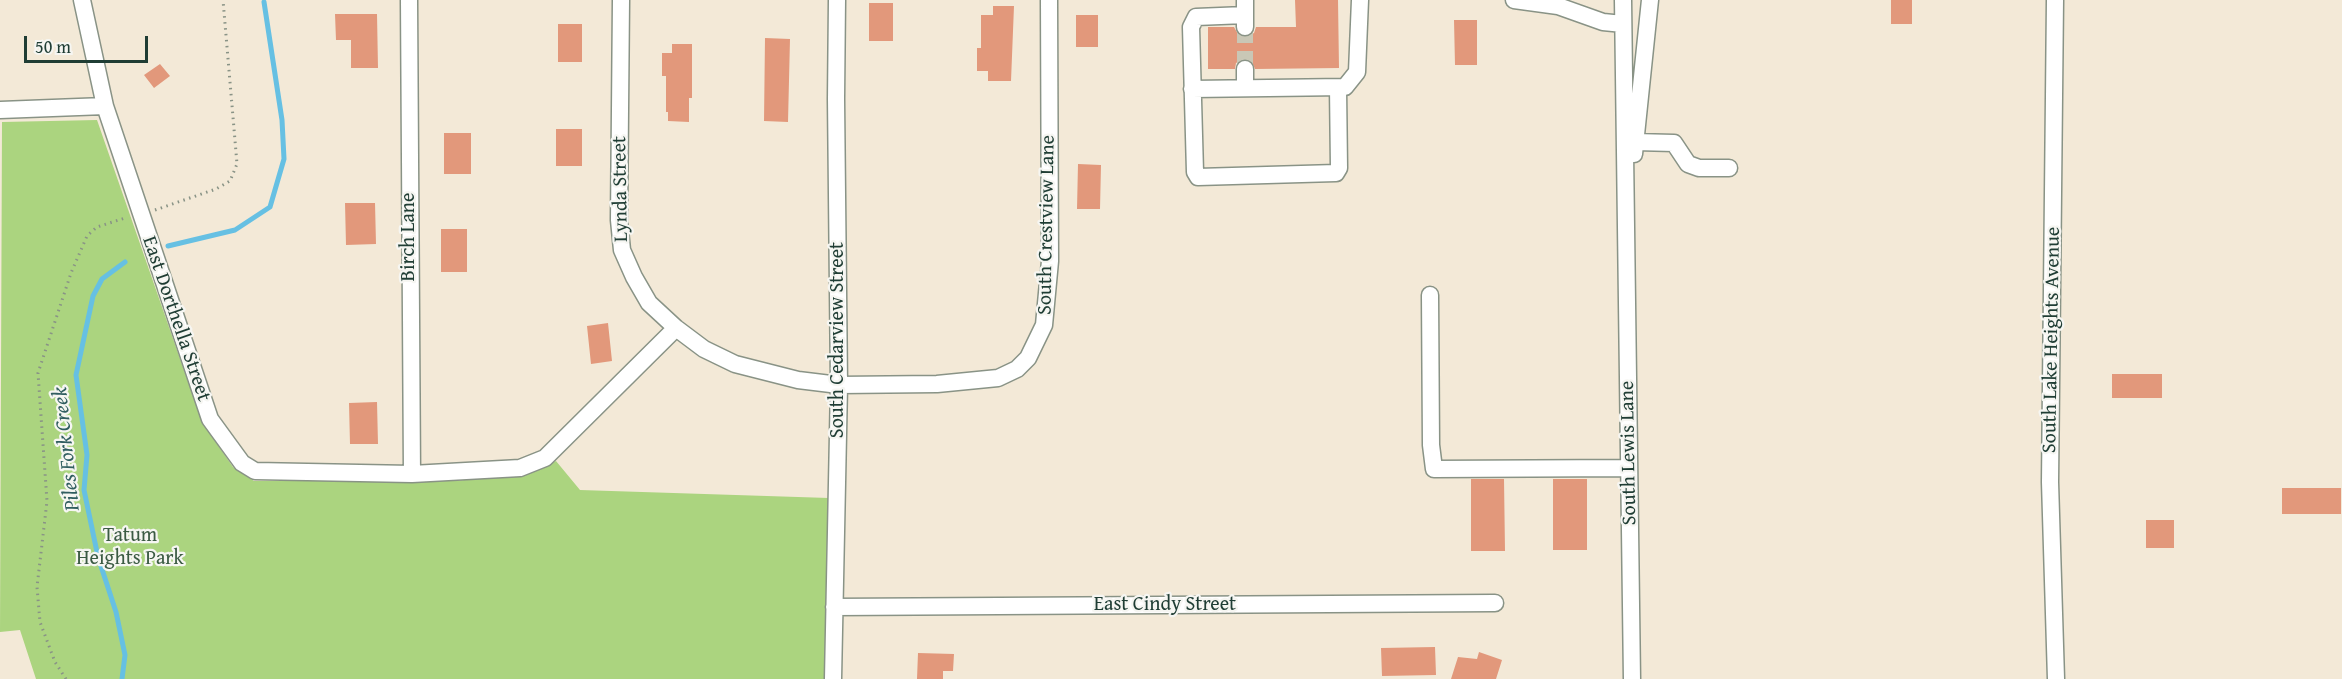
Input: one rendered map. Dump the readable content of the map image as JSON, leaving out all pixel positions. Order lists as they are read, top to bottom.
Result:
{
  "streets": {
    "street": [
      "Lynda Street",
      "South Crestview Lane",
      "Birch Lane",
      "East Dorthella Street",
      "South Cedarview Street",
      "South Lake Heights Avenue",
      "South Lewis Lane",
      "East Cindy Street"
    ]
  },
  "crossings": [
    ["Lynda Street", "South Crestview Lane"],
    ["Lynda Street", "East Dorthella Street"],
    ["Lynda Street", "South Cedarview Street"],
    ["South Crestview Lane", "South Cedarview Street"],
    ["Birch Lane", "East Dorthella Street"],
    ["South Cedarview Street", "East Cindy Street"]
  ],
  "water": ["Piles Fork Creek"],
  "parks": ["Tatum Heights Park"],
  "scale_bar": "50 m"
}
